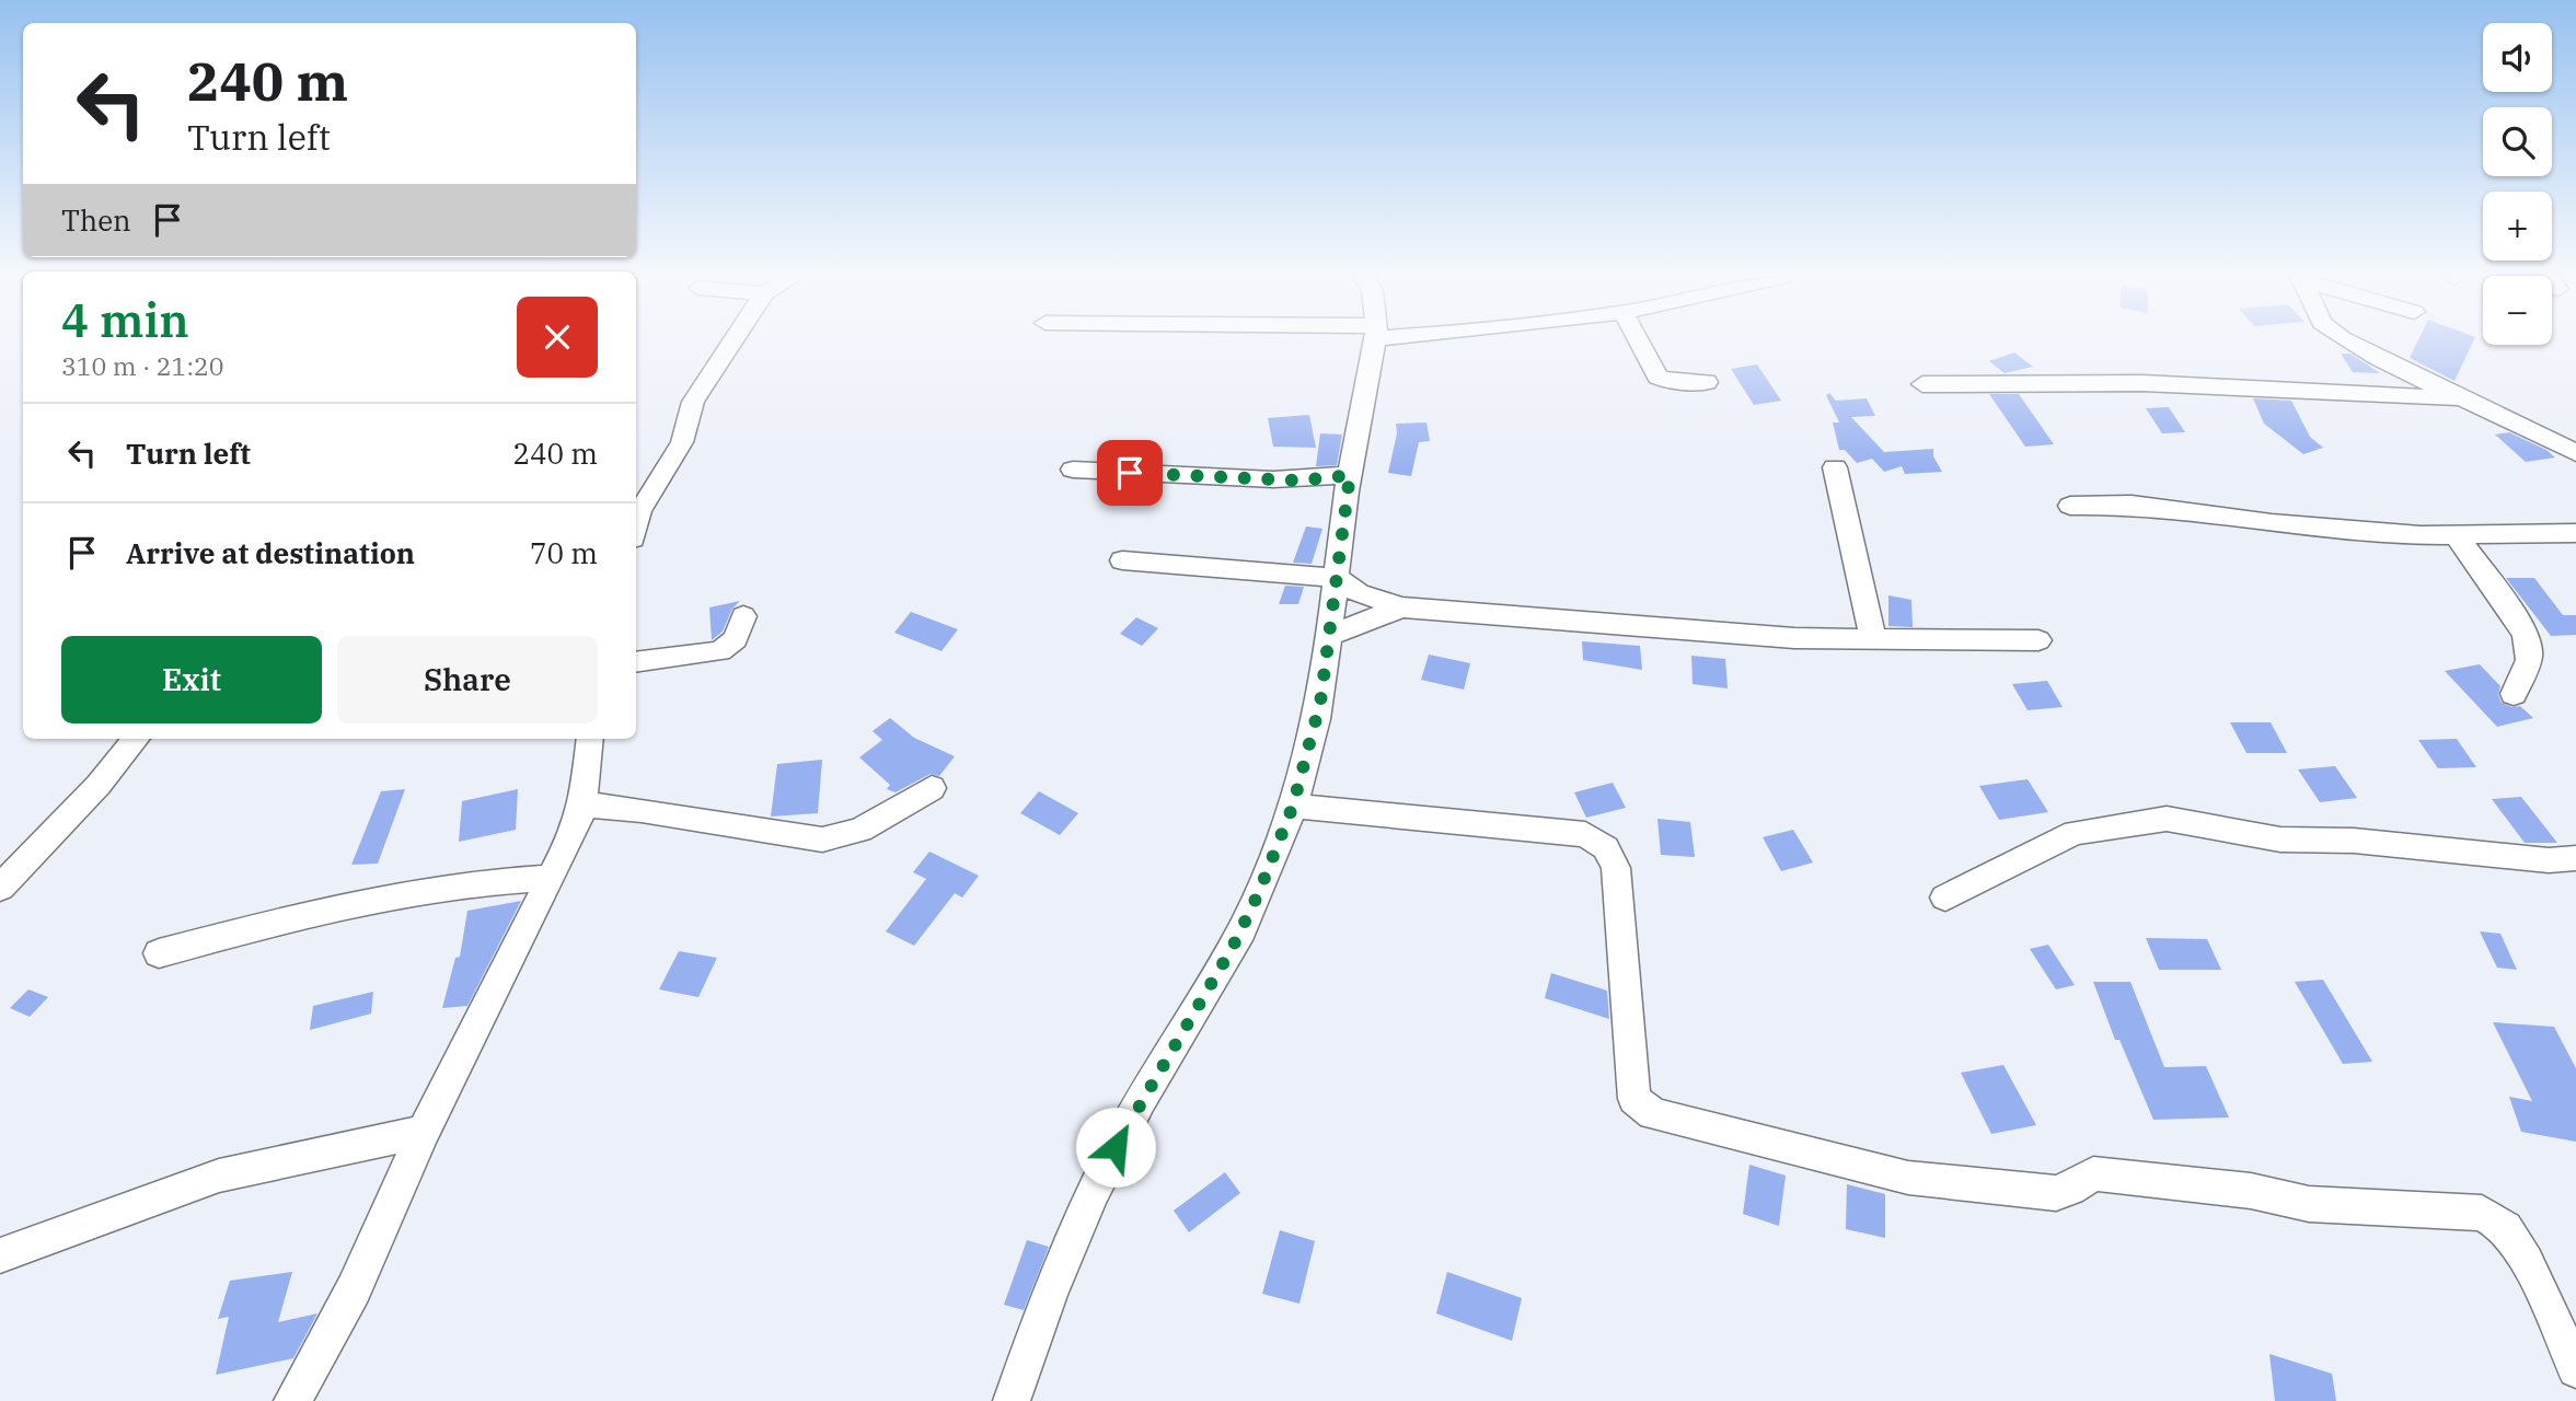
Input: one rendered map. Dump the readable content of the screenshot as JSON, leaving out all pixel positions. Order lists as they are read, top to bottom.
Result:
{
  "page": {
    "map_buttons": ["+", "−"],
    "turn": ["240 m", "Turn left"],
    "then": "Then",
    "heading": ["4 min", "310 m · 21:20"],
    "list": [
      {
        "name": "Turn left",
        "value": "240 m"
      },
      {
        "name": "Arrive at destination",
        "value": "70 m"
      }
    ],
    "buttons": ["Exit", "Share"]
  }
}
